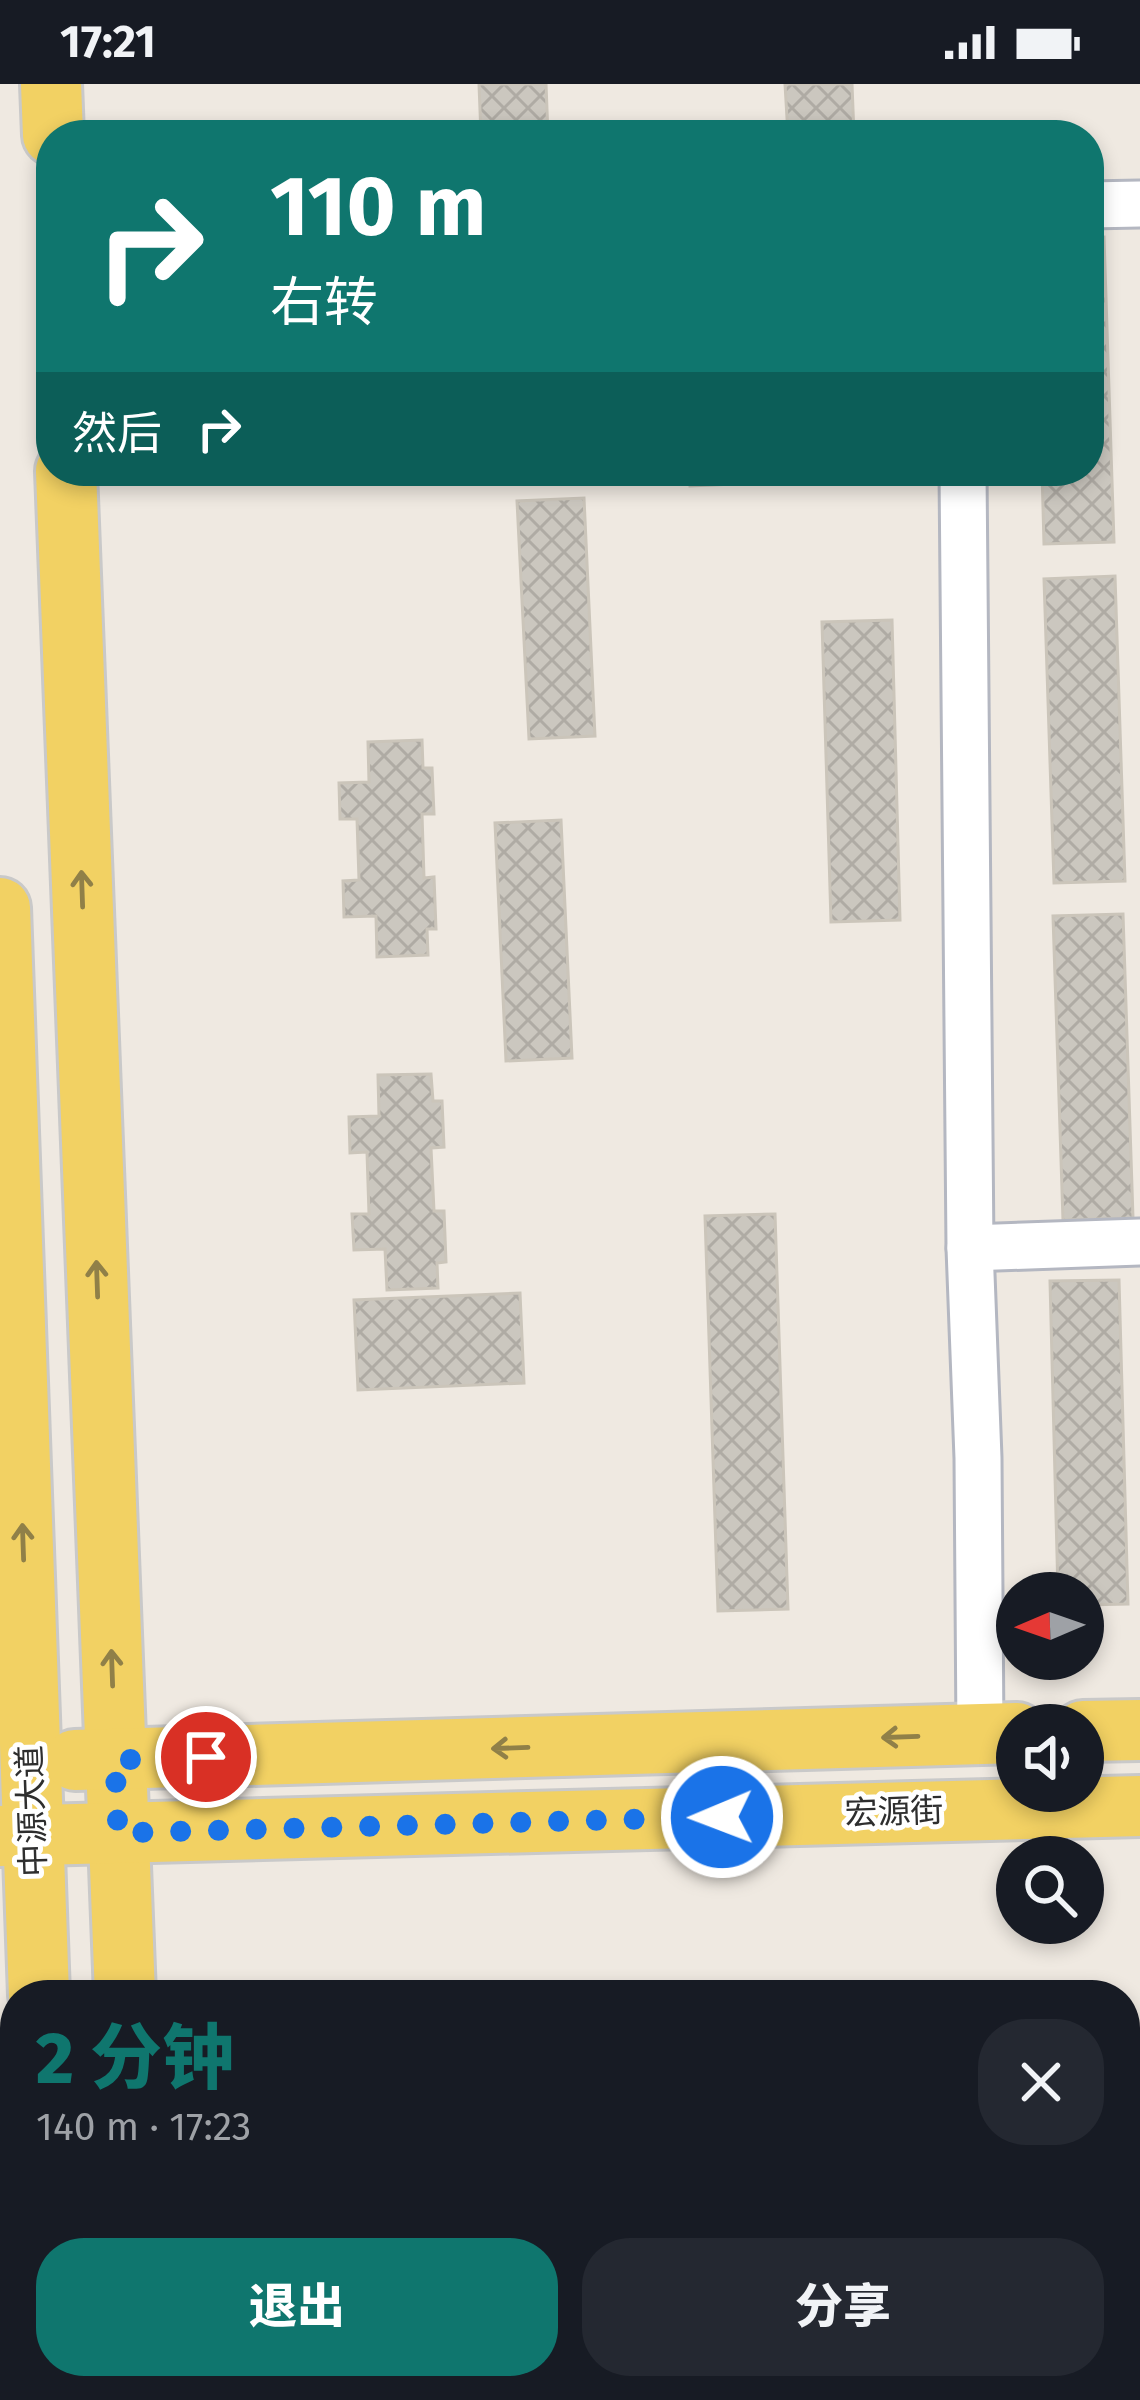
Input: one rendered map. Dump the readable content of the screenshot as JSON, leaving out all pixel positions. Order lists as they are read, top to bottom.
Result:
{
  "streets": {
    "main road": ["中源大道", "宏源街"]
  },
  "crossings": [
    ["中源大道", "宏源街"]
  ],
  "north": "left",
  "page": {
    "status": "17:21",
    "turn": ["110 m", "右转"],
    "then": "然后",
    "heading": ["2 分钟", "140 m · 17:23"],
    "buttons": ["退出", "分享"]
  }
}
